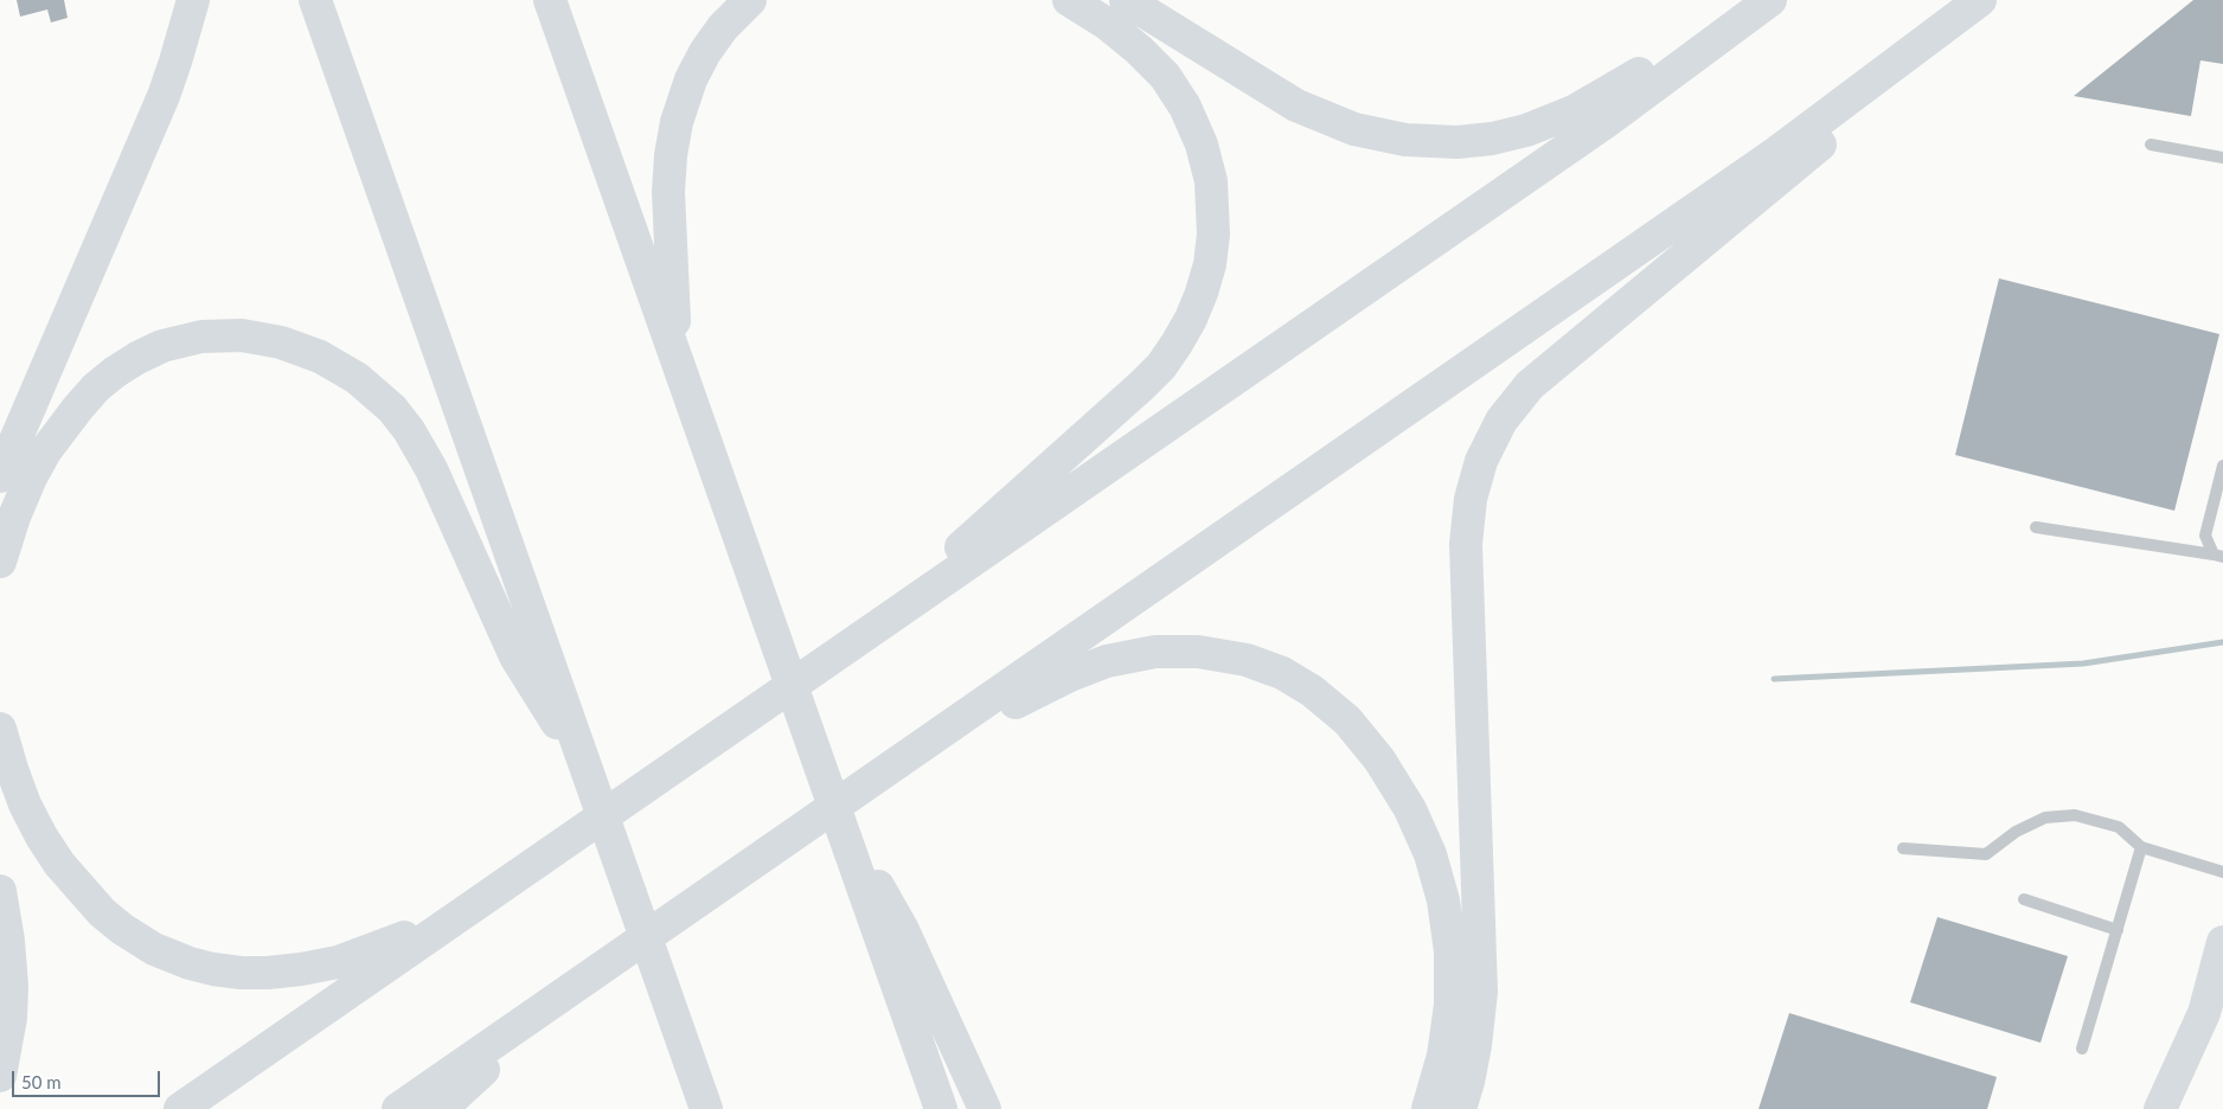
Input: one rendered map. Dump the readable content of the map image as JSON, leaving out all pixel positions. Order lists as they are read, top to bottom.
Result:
{
  "scale_bar": "50 m"
}
